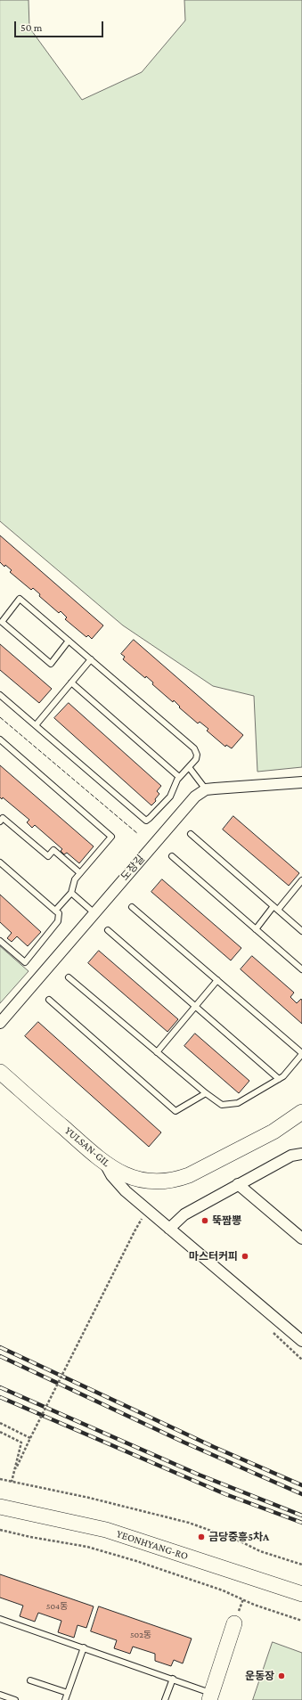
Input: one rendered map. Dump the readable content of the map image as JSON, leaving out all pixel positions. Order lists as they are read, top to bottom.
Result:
{
  "streets": {
    "street": ["도장길", "YULSAN-GIL", "YEONHYANG-RO"]
  },
  "places": [
    "뚝짬뽕",
    "마스터커피",
    "금당중흥5차A",
    "운동장"
  ],
  "house_numbers": ["504동", "502동"],
  "scale_bar": "50 m"
}
